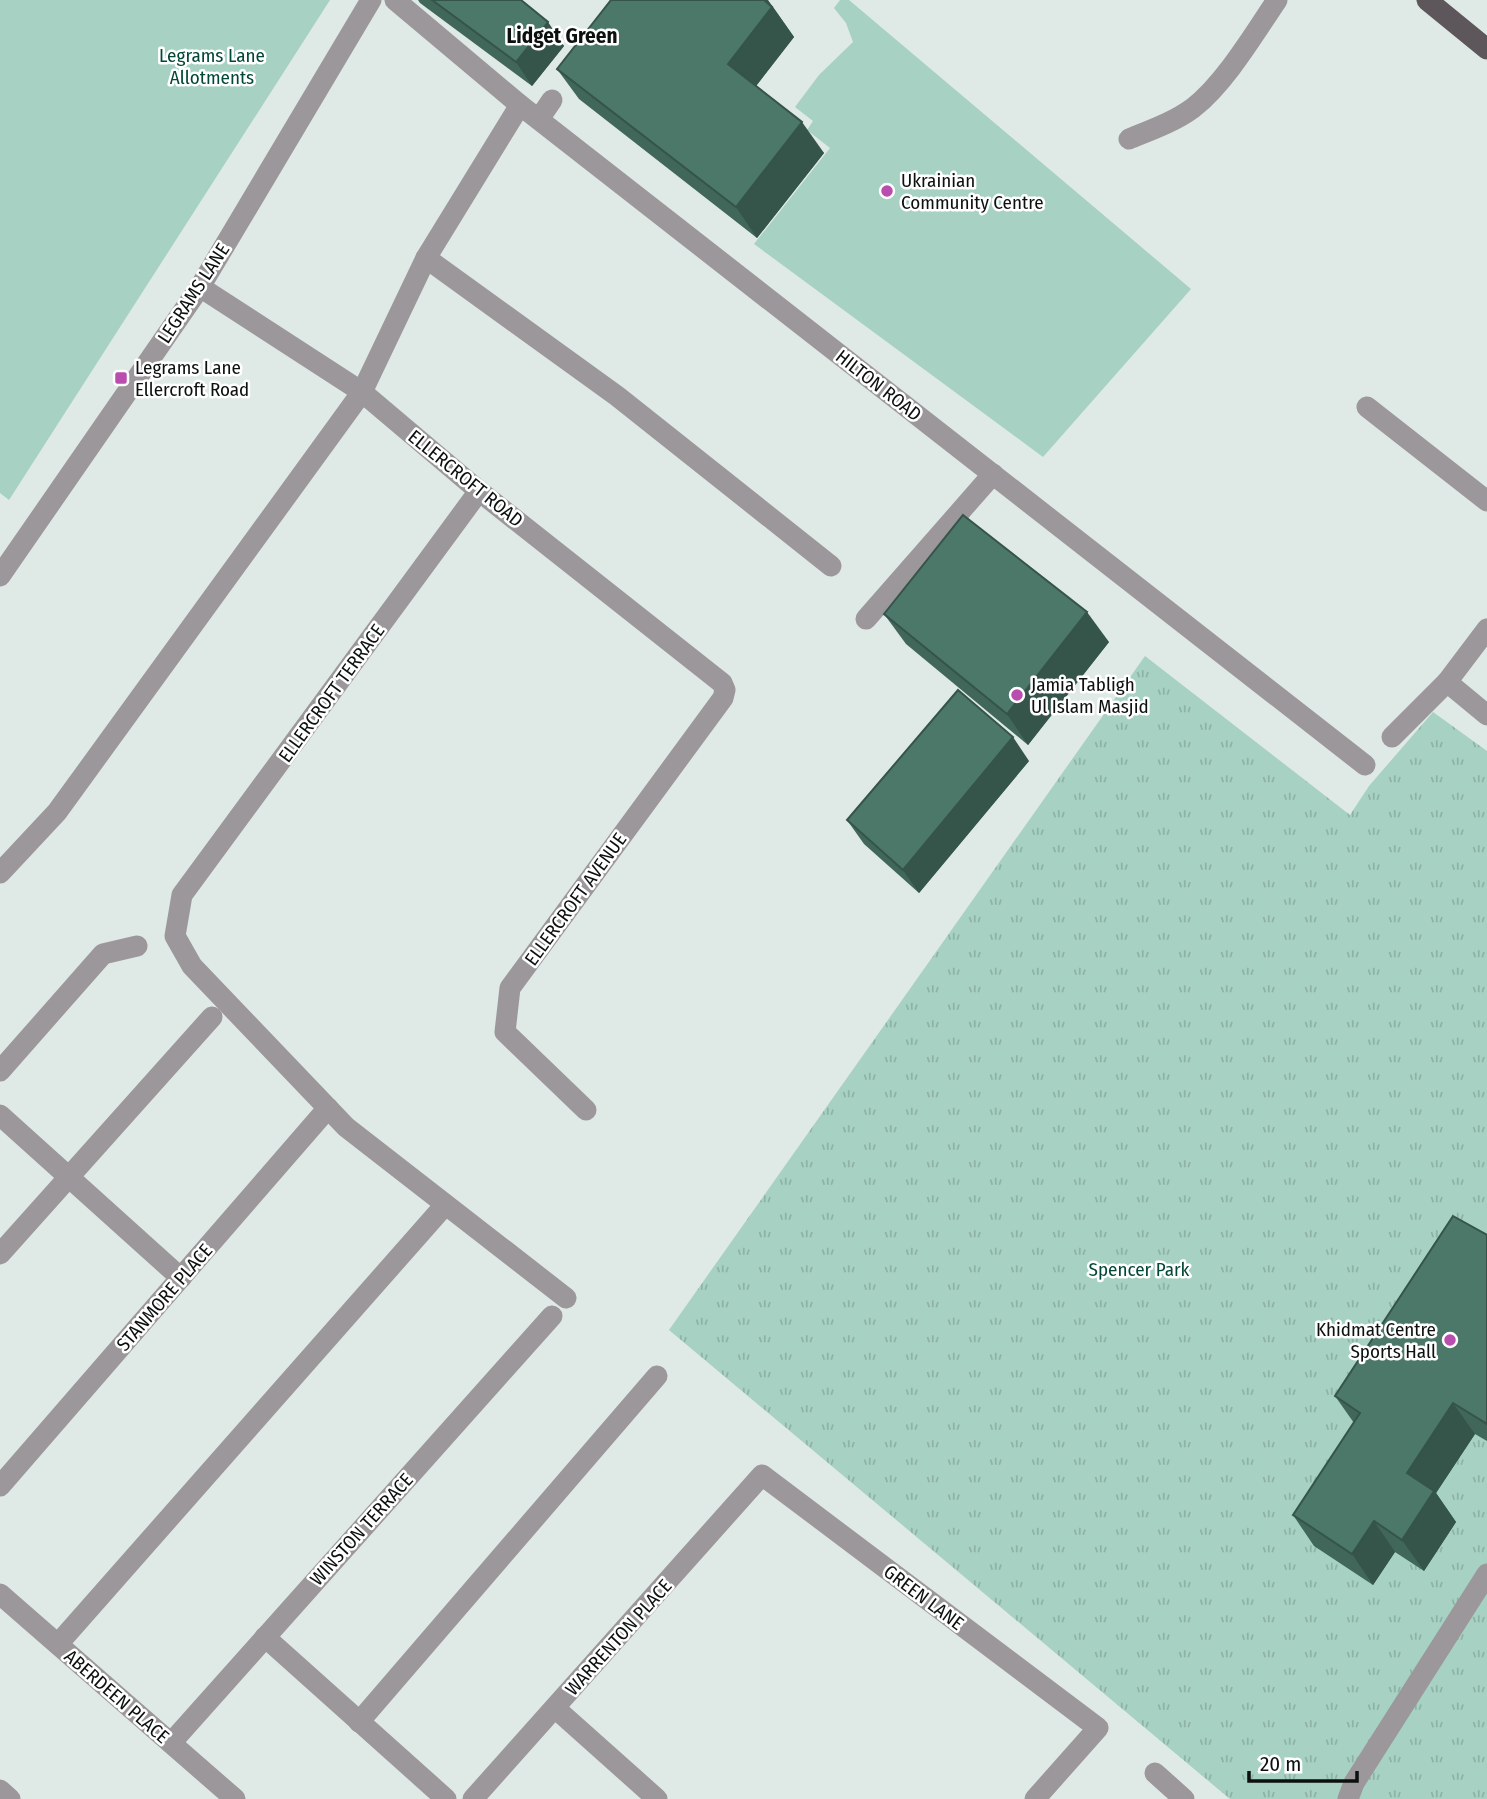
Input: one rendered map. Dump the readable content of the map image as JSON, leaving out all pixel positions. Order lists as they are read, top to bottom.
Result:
{
  "streets": {
    "street": [
      "LEGRAMS LANE",
      "HILTON ROAD",
      "ELLERCROFT ROAD",
      "ELLERCROFT TERRACE",
      "ELLERCROFT AVENUE",
      "STANMORE PLACE",
      "WINSTON TERRACE",
      "GREEN LANE",
      "WARRENTON PLACE",
      "ABERDEEN PLACE"
    ]
  },
  "crossings": [
    ["LEGRAMS LANE", "ELLERCROFT ROAD"],
    ["ELLERCROFT ROAD", "ELLERCROFT TERRACE"],
    ["ELLERCROFT ROAD", "ELLERCROFT AVENUE"],
    ["ELLERCROFT TERRACE", "STANMORE PLACE"],
    ["WINSTON TERRACE", "ABERDEEN PLACE"],
    ["GREEN LANE", "WARRENTON PLACE"]
  ],
  "districts": ["Lidget Green"],
  "parks": ["Legrams Lane Allotments", "Spencer Park"],
  "places": {
    "other": ["Ukrainian Community Centre", "Jamia Tabligh Ul Islam Masjid", "Khidmat Centre Sports Hall"],
    "transit": ["Legrams Lane Ellercroft Road"]
  },
  "scale_bar": "20 m"
}
